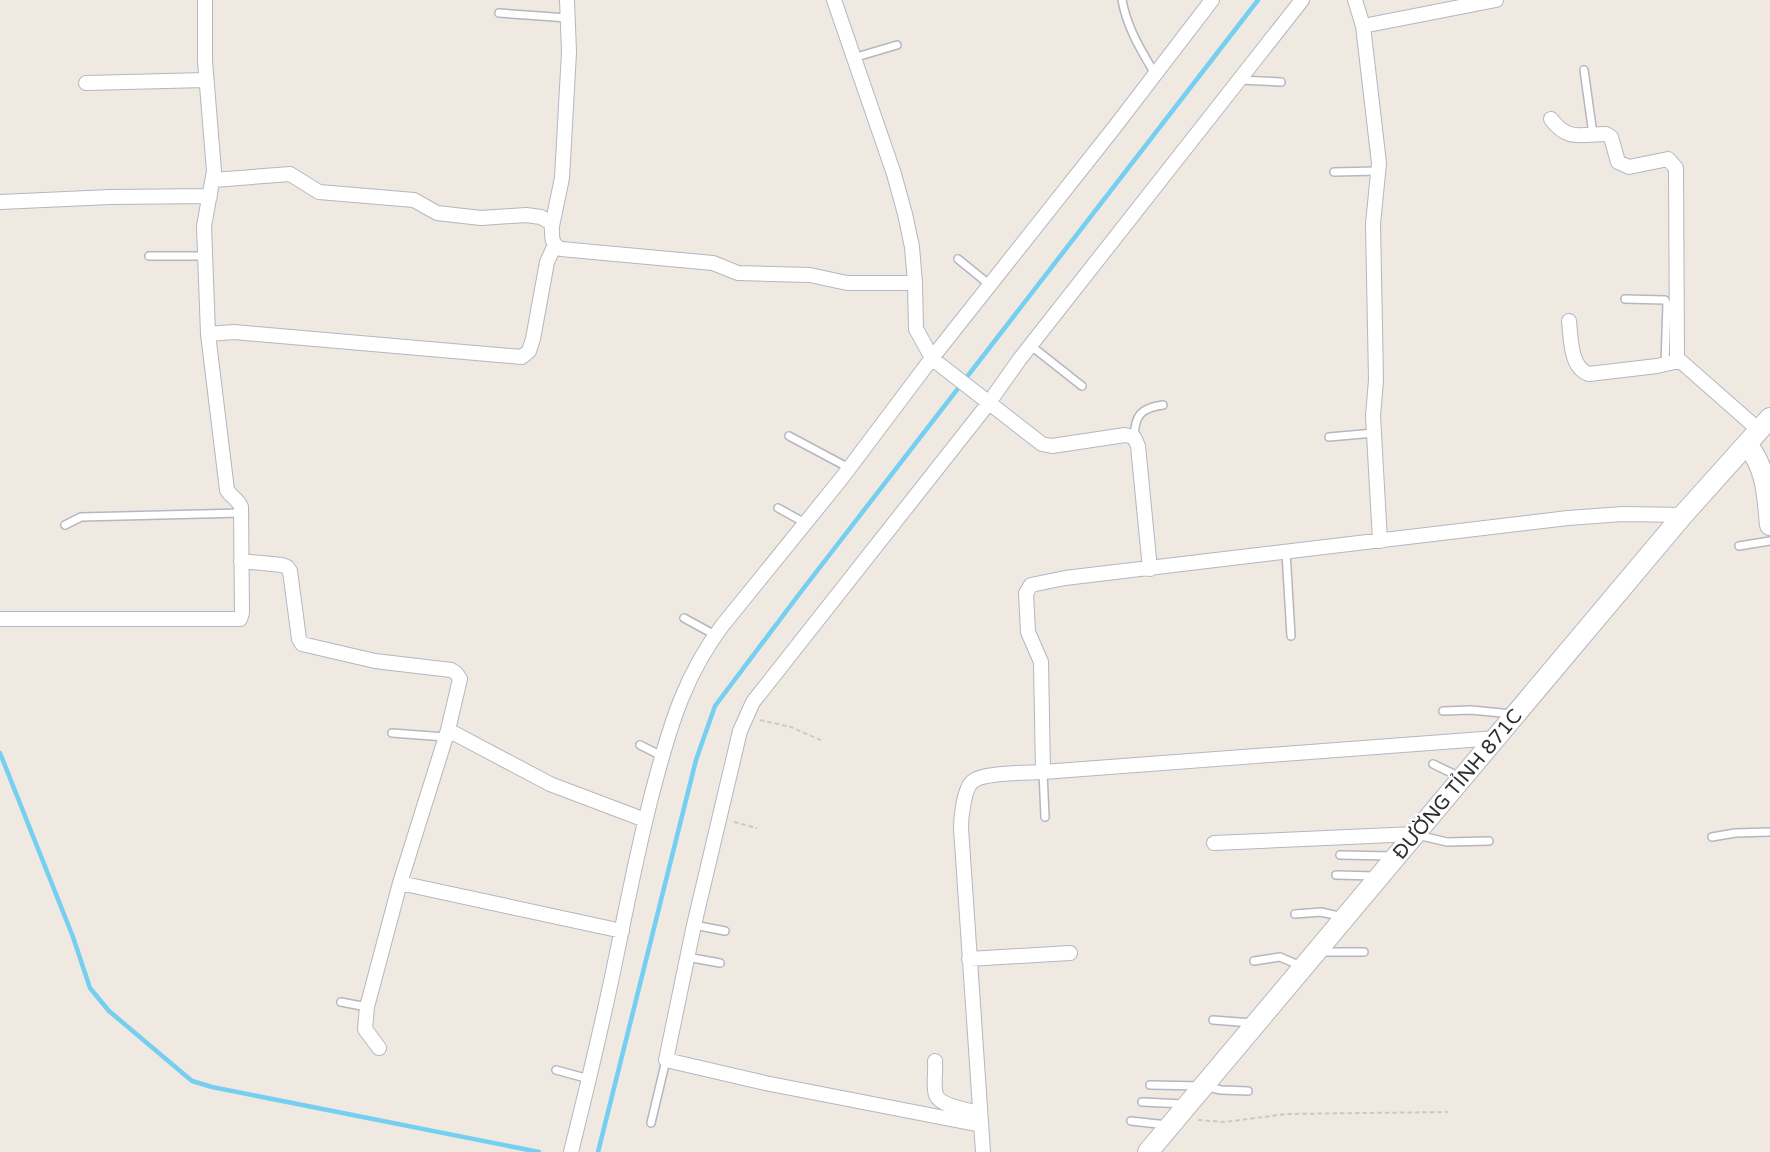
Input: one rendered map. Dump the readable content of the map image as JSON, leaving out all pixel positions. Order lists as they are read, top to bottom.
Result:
{
  "streets": {
    "main road": ["ĐƯỜNG TỈNH 871C"]
  }
}
